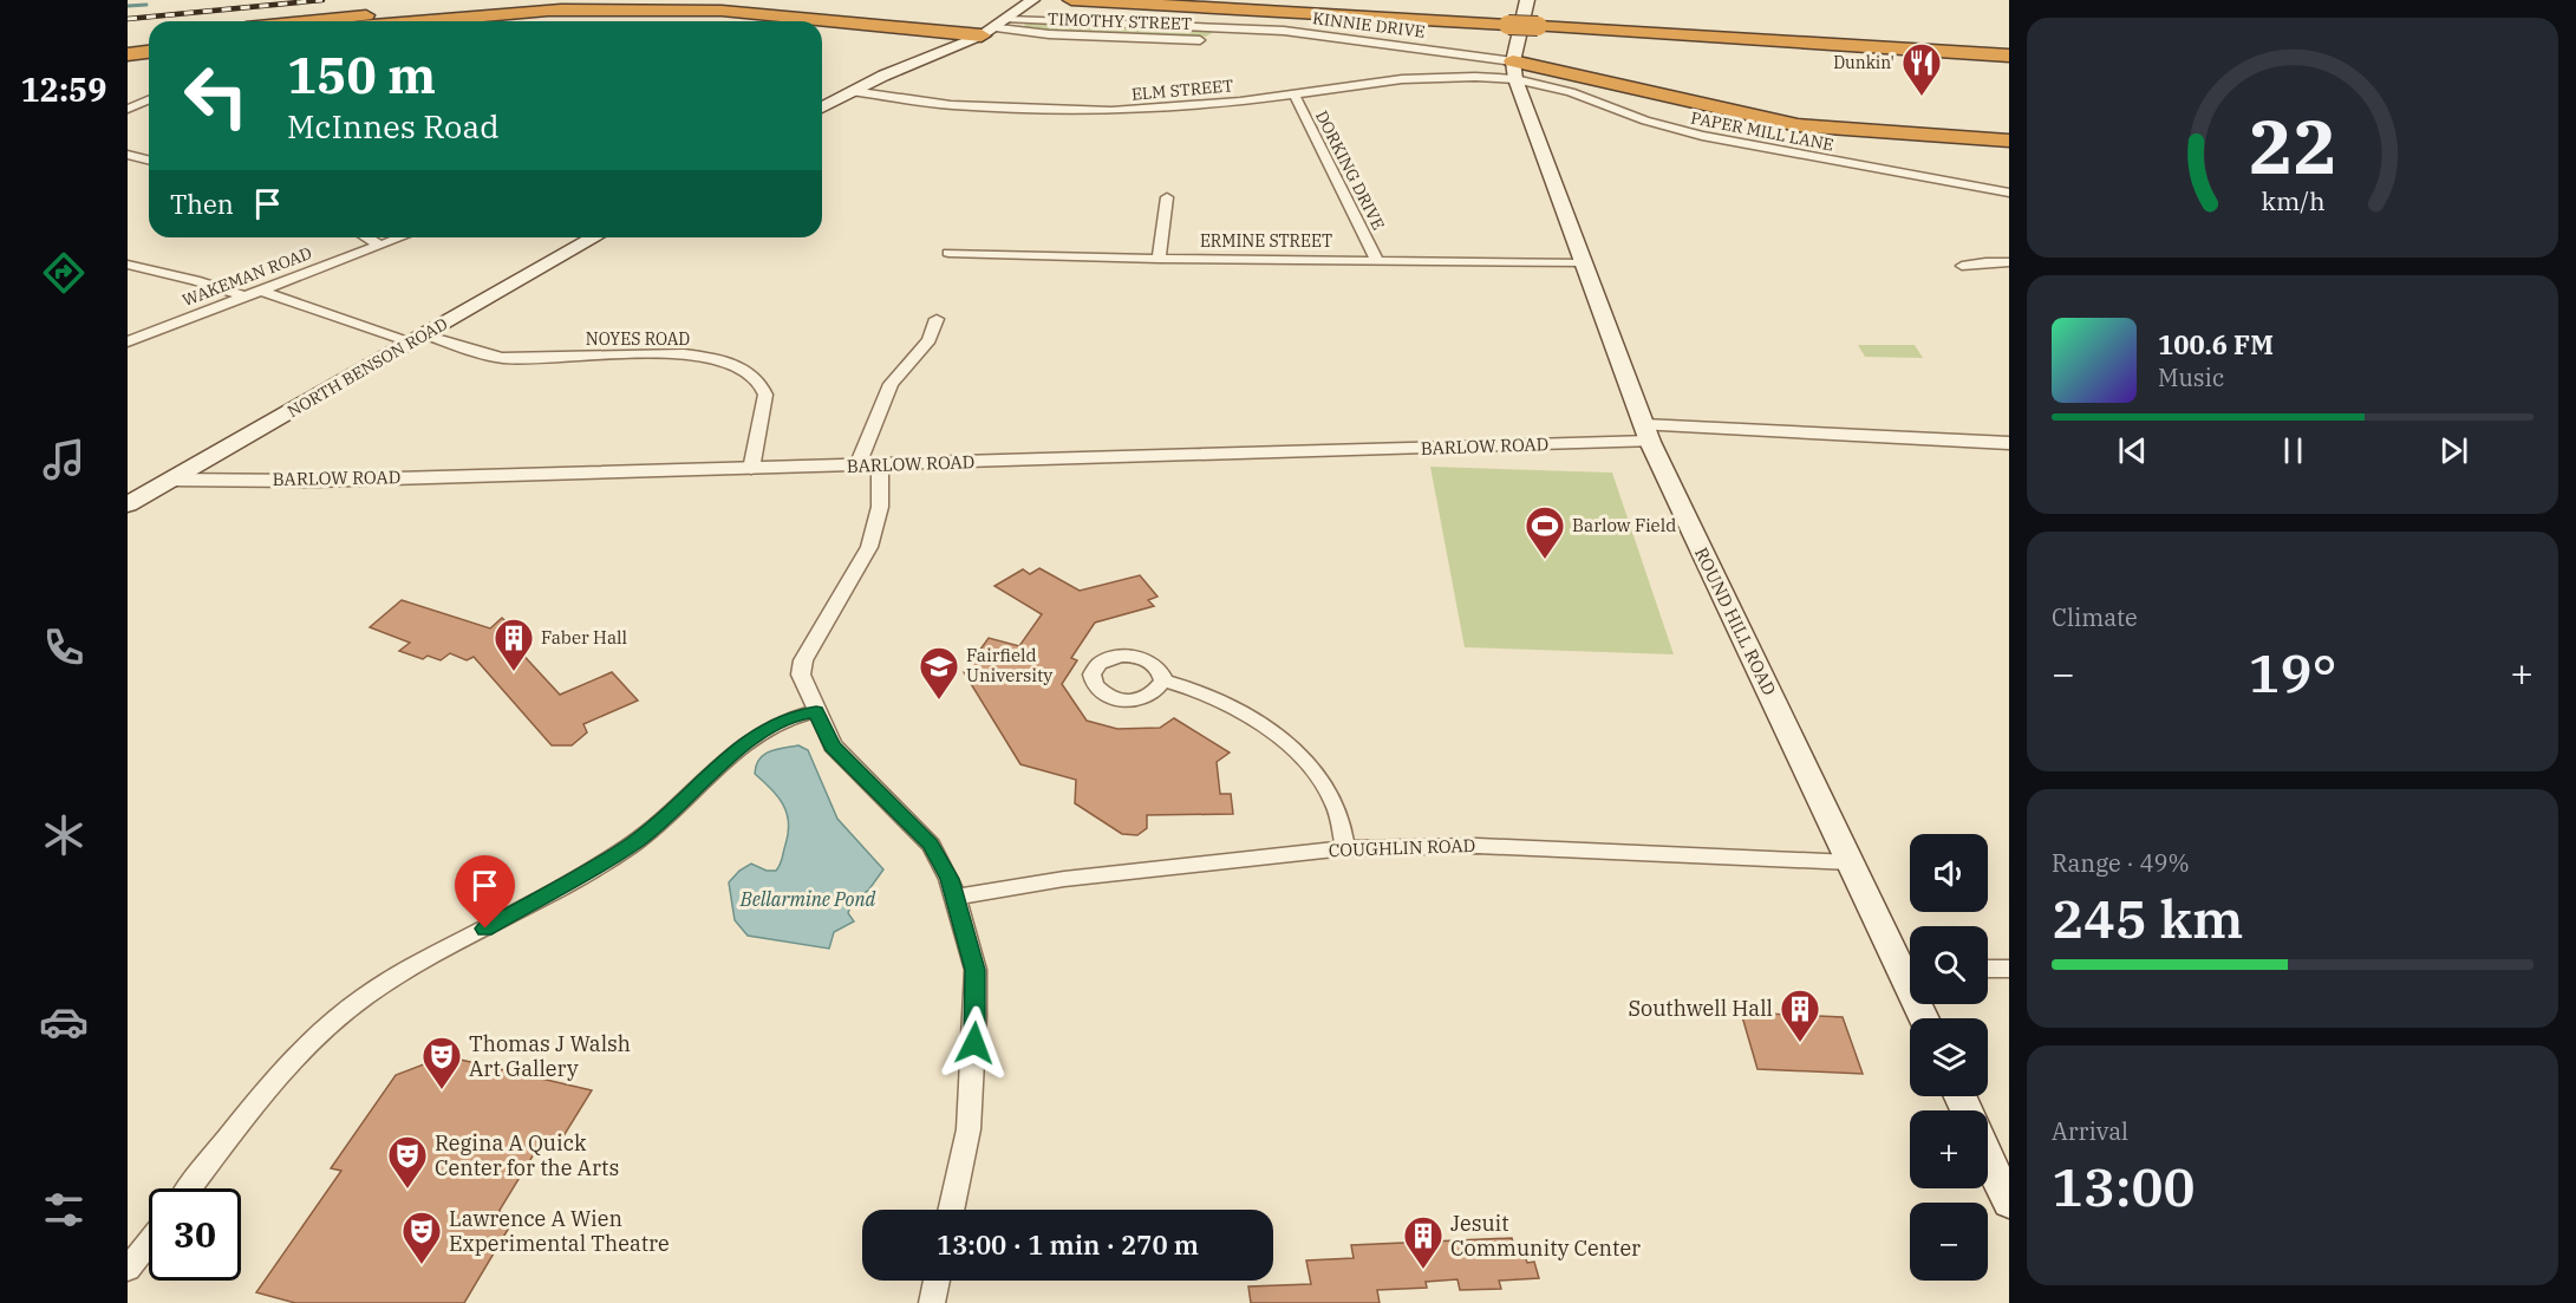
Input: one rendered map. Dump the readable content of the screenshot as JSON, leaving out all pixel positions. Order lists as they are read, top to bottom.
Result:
{
  "streets": {
    "main road": ["NORTH BENSON ROAD", "ROUND HILL ROAD"],
    "street": [
      "TIMOTHY STREET",
      "KINNIE DRIVE",
      "ELM STREET",
      "PAPER MILL LANE",
      "DORKING DRIVE",
      "ERMINE STREET",
      "WAKEMAN ROAD",
      "NOYES ROAD",
      "BARLOW ROAD",
      "COUGHLIN ROAD"
    ]
  },
  "crossings": [
    ["KINNIE DRIVE", "ELM STREET"],
    ["KINNIE DRIVE", "PAPER MILL LANE"],
    ["KINNIE DRIVE", "ROUND HILL ROAD"],
    ["ELM STREET", "PAPER MILL LANE"],
    ["ELM STREET", "DORKING DRIVE"],
    ["ELM STREET", "ROUND HILL ROAD"],
    ["PAPER MILL LANE", "ROUND HILL ROAD"],
    ["DORKING DRIVE", "ERMINE STREET"],
    ["ERMINE STREET", "ROUND HILL ROAD"],
    ["WAKEMAN ROAD", "NOYES ROAD"],
    ["NOYES ROAD", "NORTH BENSON ROAD"],
    ["NOYES ROAD", "BARLOW ROAD"],
    ["NORTH BENSON ROAD", "BARLOW ROAD"],
    ["BARLOW ROAD", "ROUND HILL ROAD"],
    ["ROUND HILL ROAD", "COUGHLIN ROAD"]
  ],
  "water": ["Bellarmine Pond"],
  "places": {
    "restaurant": ["Dunkin'"],
    "sports": ["Barlow Field"],
    "building": ["Faber Hall", "Southwell Hall", "Jesuit Community Center"],
    "school or university": ["Fairfield University"],
    "theatre": ["Thomas J Walsh Art Gallery", "Regina A Quick Center for the Arts", "Lawrence A Wien Experimental Theatre"]
  },
  "page": {
    "tabs": "12:59",
    "turn": ["150 m", "McInnes Road"],
    "then": "Then",
    "song": ["100.6 FM", "Music"],
    "tile": [
      "Climate",
      ["Range · 49%", "245 km"],
      ["Arrival", "13:00"]
    ],
    "heat": ["−", "19°", "+"],
    "map_buttons": ["+", "−"],
    "limit": "30",
    "trip": "13:00 · 1 min · 270 m",
    "gauge": ["22", "km/h"]
  }
}
